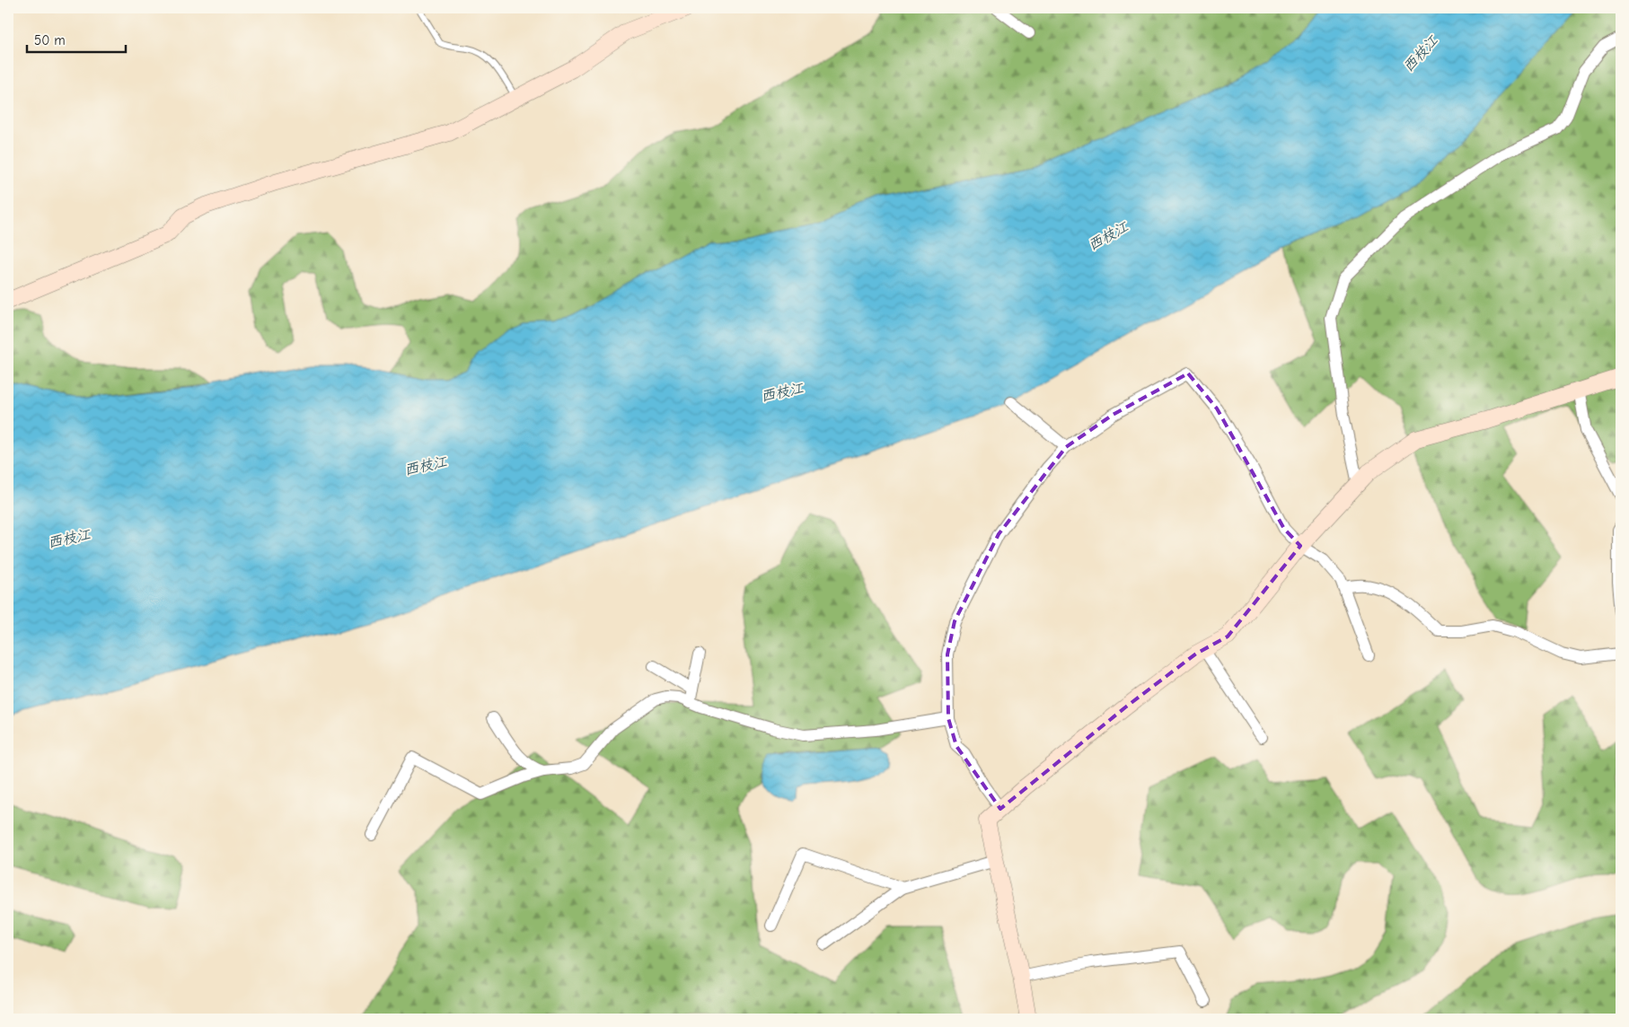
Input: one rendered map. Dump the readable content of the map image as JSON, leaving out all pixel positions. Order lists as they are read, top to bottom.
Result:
{
  "water": ["西枝江"],
  "scale_bar": "50 m"
}
